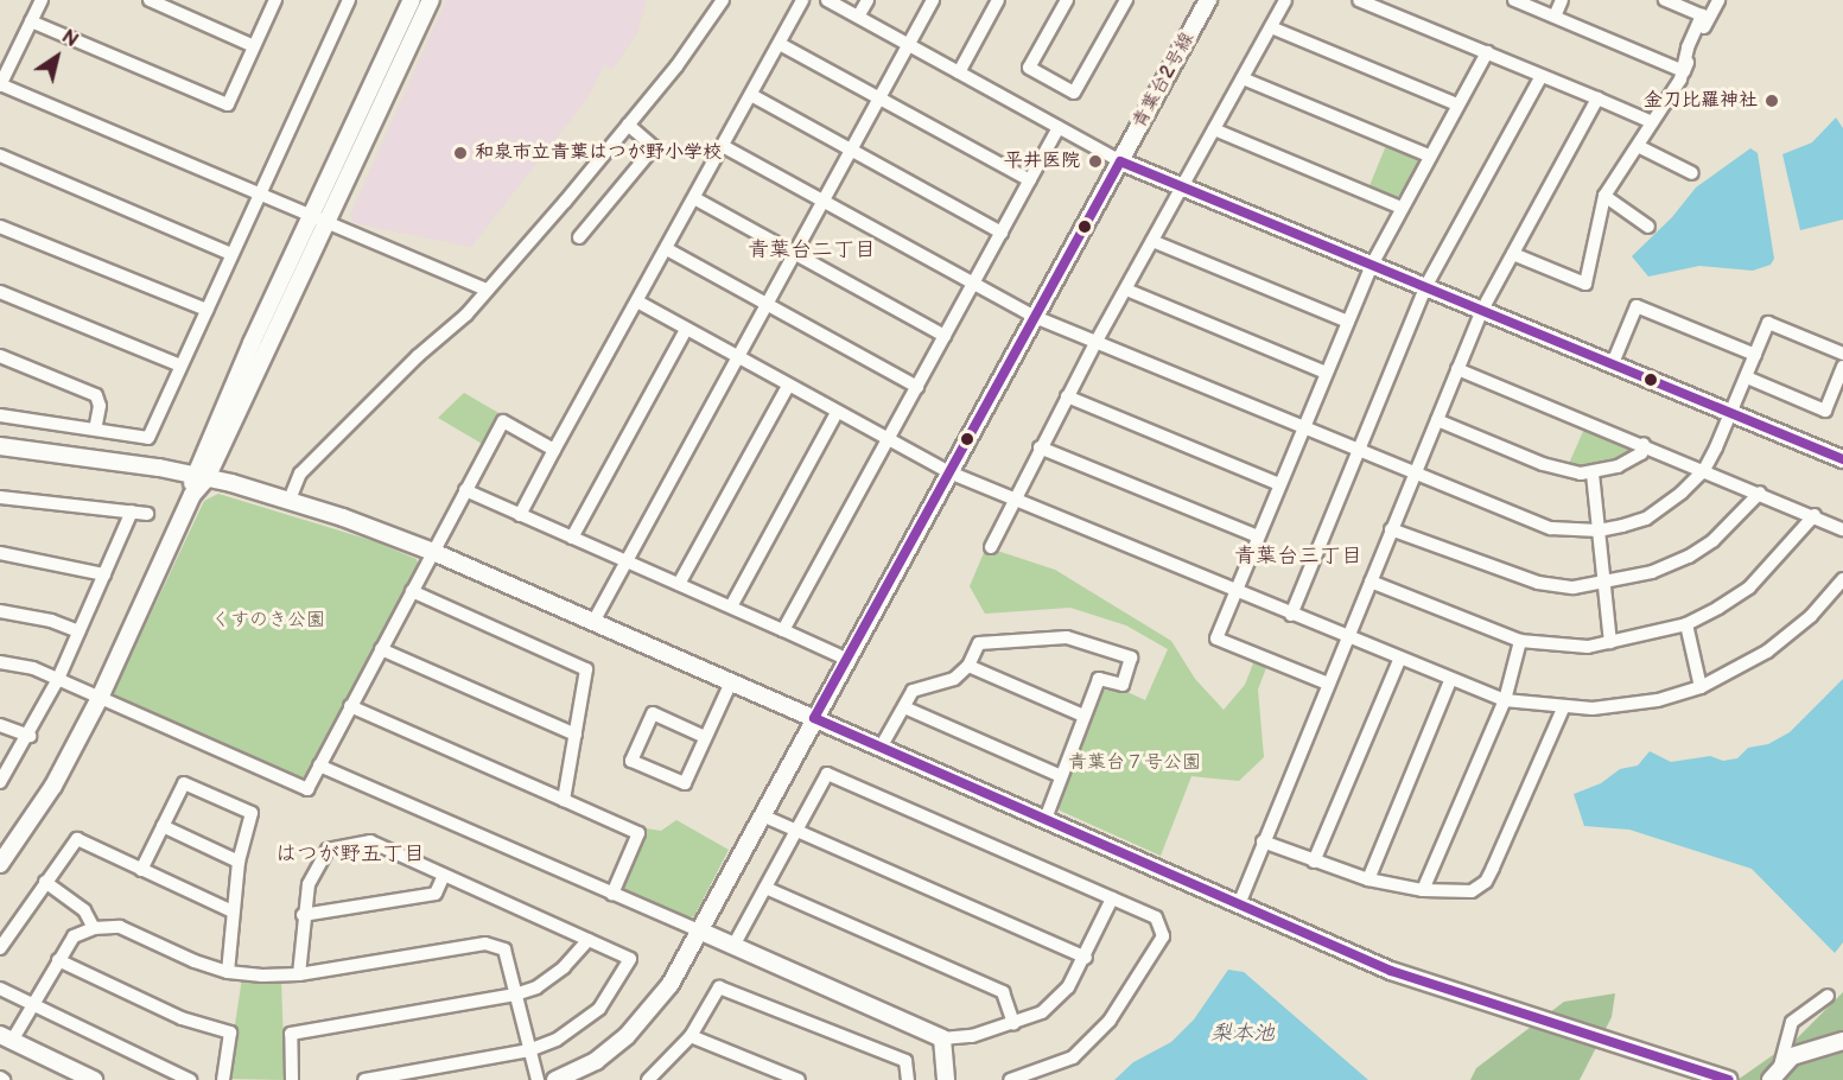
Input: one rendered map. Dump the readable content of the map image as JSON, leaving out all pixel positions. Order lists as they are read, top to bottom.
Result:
{
  "streets": {
    "street": ["青葉台2号線"]
  },
  "districts": ["青葉台二丁目", "青葉台三丁目", "はつが野五丁目"],
  "water": ["梨本池"],
  "parks": ["くすのき公園", "青葉台７号公園"],
  "places": ["金刀比羅神社", "和泉市立青葉はつが野小学校", "平井医院"],
  "north": "top right"
}
